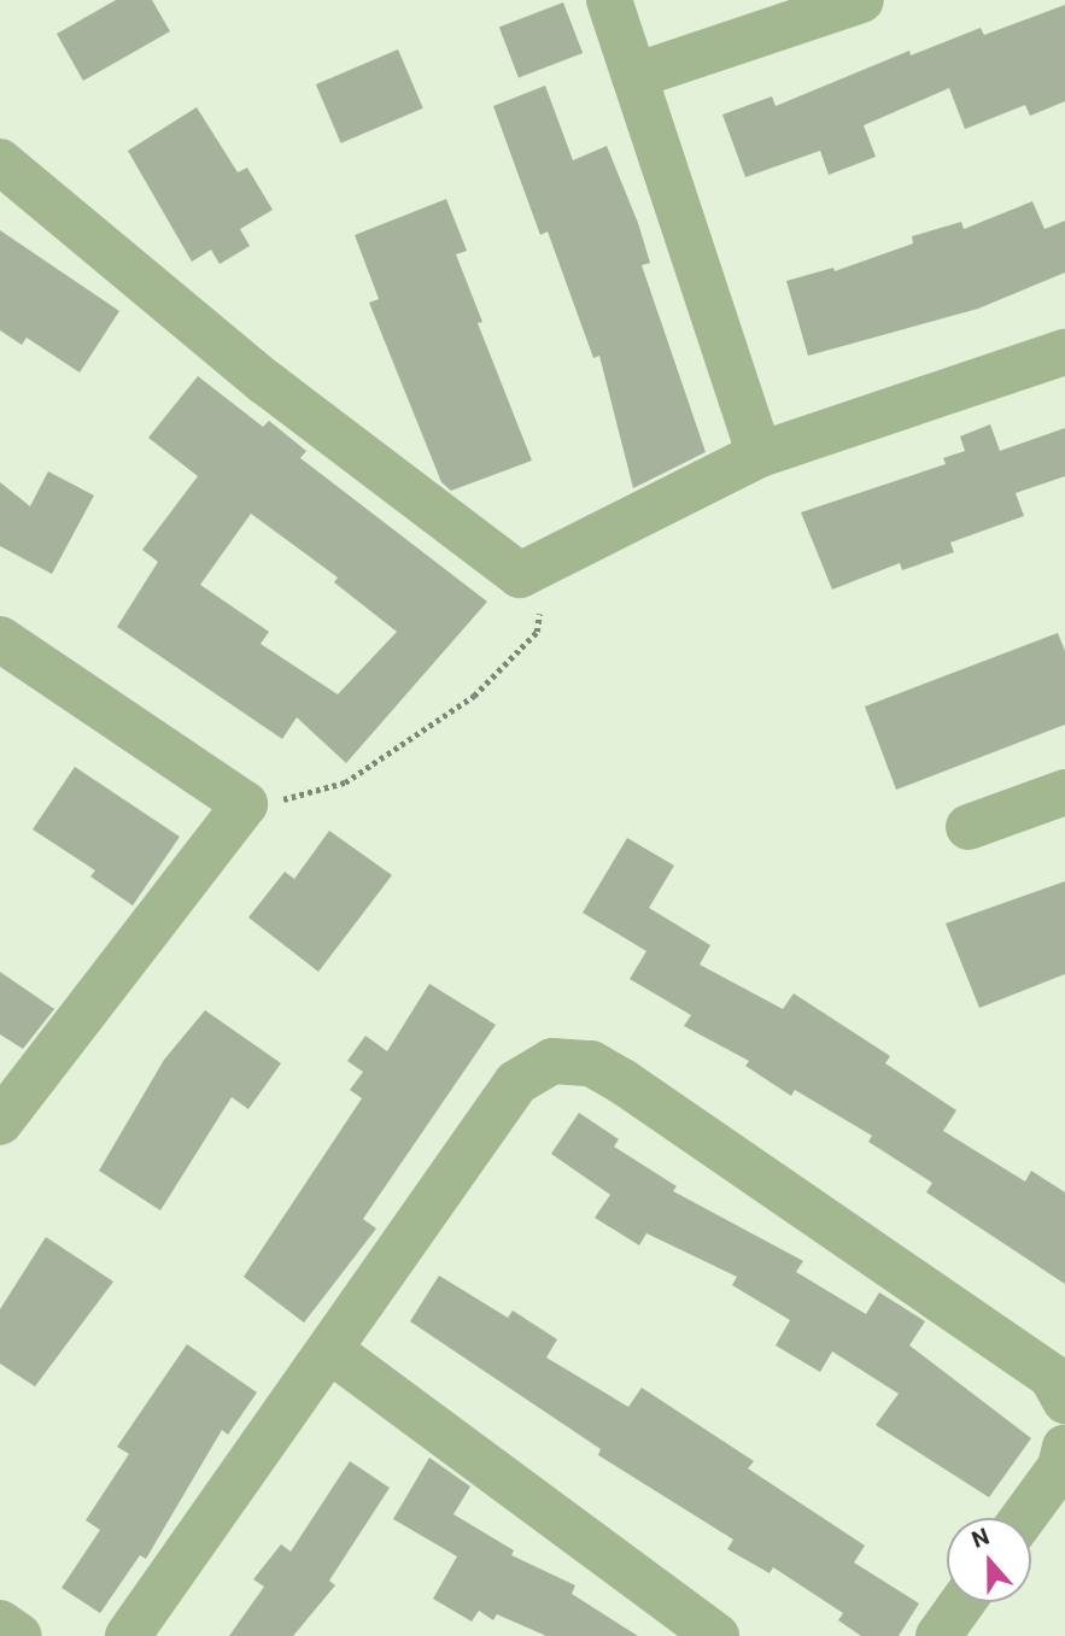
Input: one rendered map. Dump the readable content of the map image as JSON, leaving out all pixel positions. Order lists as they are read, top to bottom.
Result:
{
  "north": "top"
}
